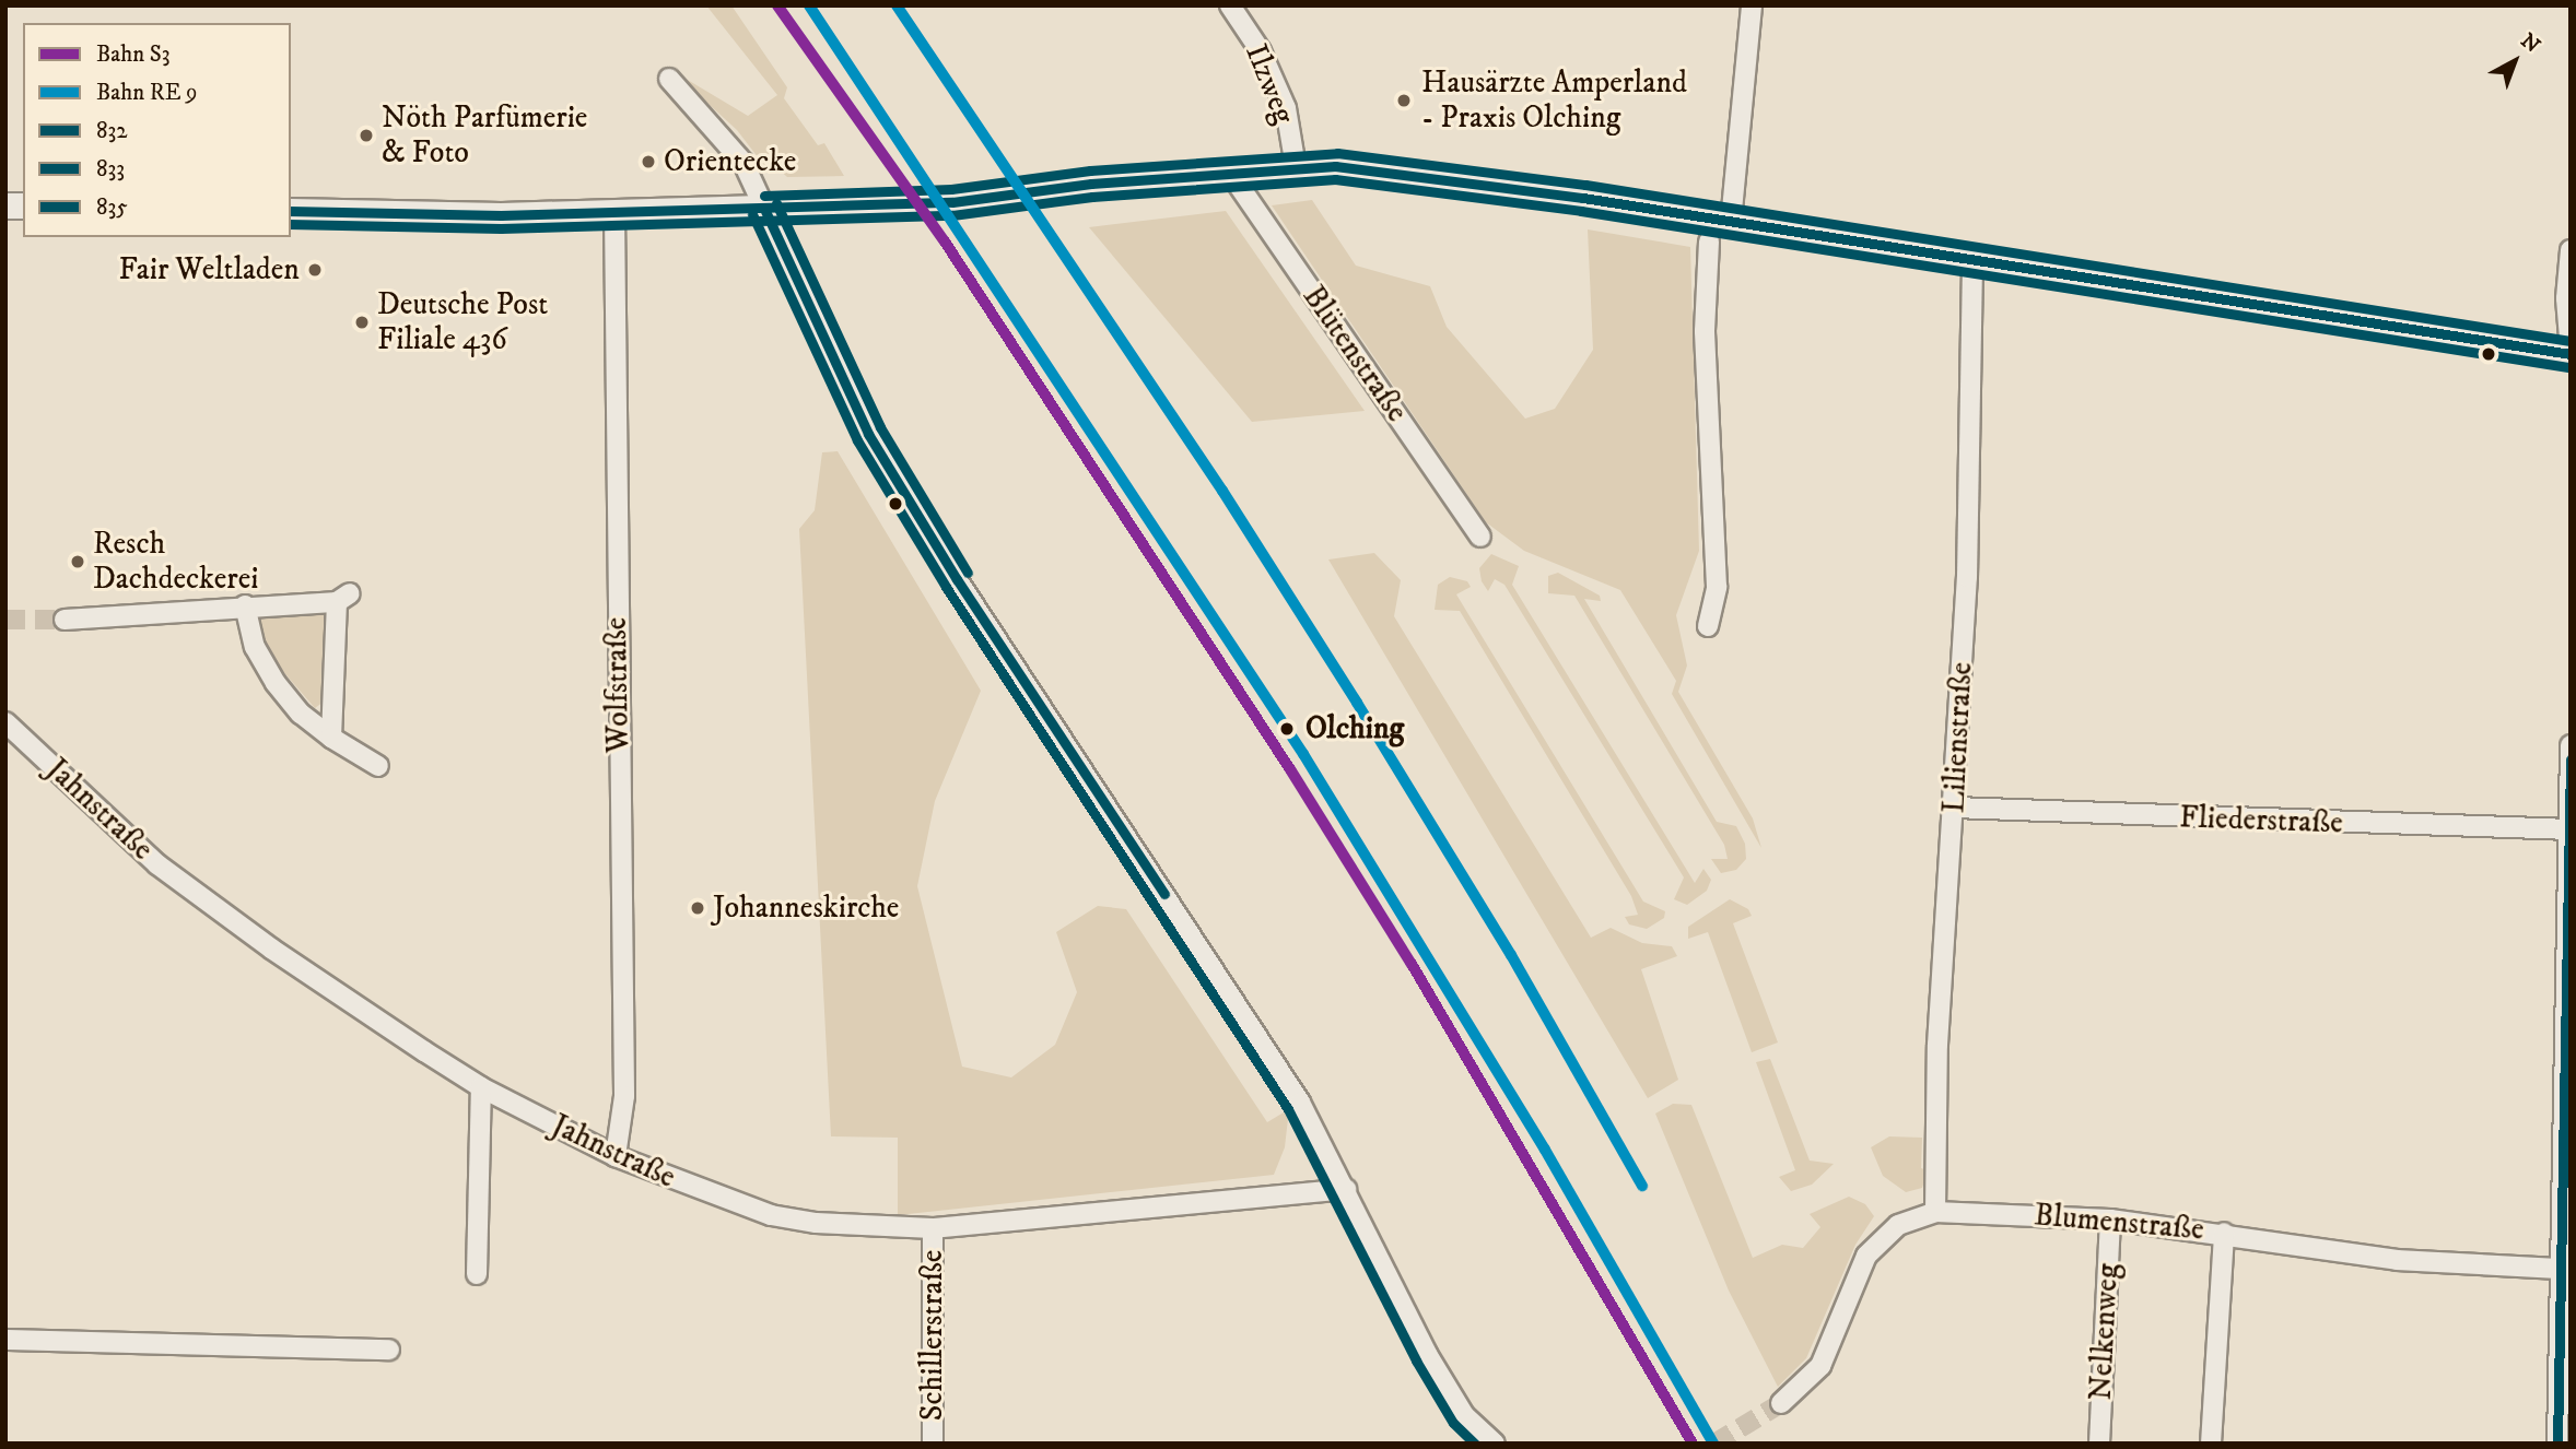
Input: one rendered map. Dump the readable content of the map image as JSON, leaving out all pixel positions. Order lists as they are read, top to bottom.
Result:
{
  "streets": {
    "street": [
      "Ilzweg",
      "Blütenstraße",
      "Wolfstraße",
      "Lilienstraße",
      "Jahnstraße",
      "Fliederstraße",
      "Blumenstraße",
      "Nelkenweg",
      "Schillerstraße"
    ]
  },
  "crossings": [
    ["Wolfstraße", "Jahnstraße"],
    ["Lilienstraße", "Fliederstraße"],
    ["Lilienstraße", "Blumenstraße"],
    ["Jahnstraße", "Schillerstraße"],
    ["Blumenstraße", "Nelkenweg"]
  ],
  "places": [
    "Hausärzte Amperland - Praxis Olching",
    "Nöth Parfümerie & Foto",
    "Orientecke",
    "Fair Weltladen",
    "Deutsche Post Filiale 436",
    "Resch Dachdeckerei",
    "Olching",
    "Johanneskirche"
  ],
  "lines": [
    "rail line S3",
    "transit line 835",
    "transit line 832",
    "transit line 833"
  ],
  "legend": [
    "Bahn S3",
    "Bahn RE 9",
    "832",
    "833",
    "835"
  ],
  "north": "top right"
}
